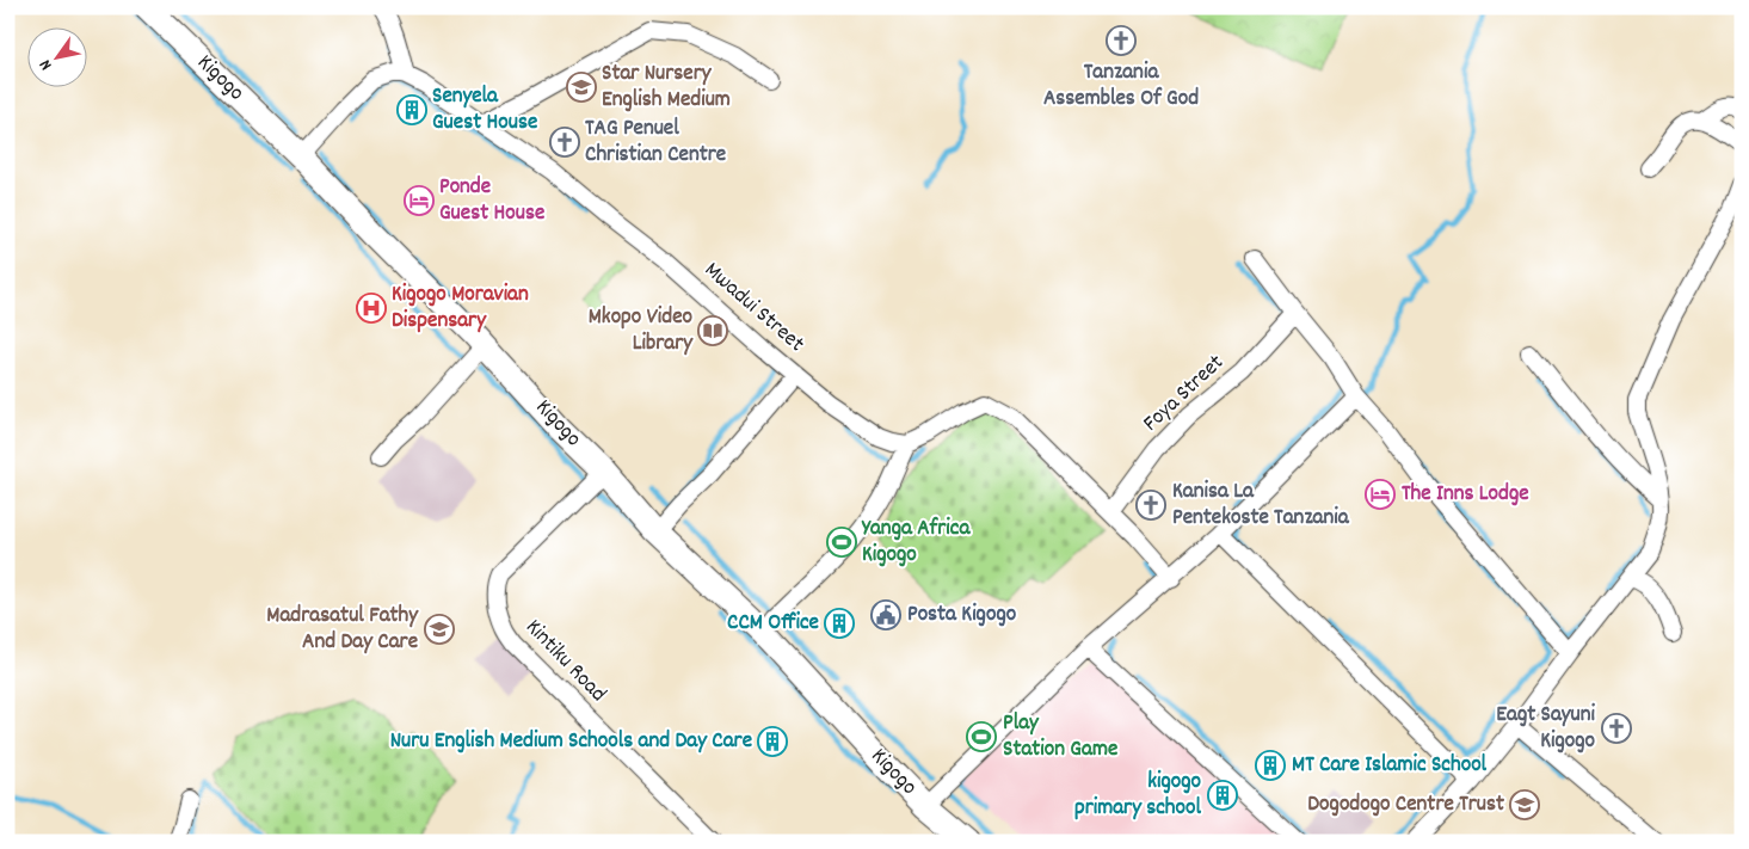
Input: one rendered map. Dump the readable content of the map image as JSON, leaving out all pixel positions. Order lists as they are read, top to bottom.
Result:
{
  "streets": {
    "main road": ["Kigogo"],
    "street": ["Mwadui Street", "Foya Street", "Kintiku Road"]
  },
  "crossings": [
    ["Kigogo", "Kintiku Road"]
  ],
  "places": {
    "church": [
      "Tanzania Assembles Of God",
      "TAG Penuel Christian Centre",
      "Kanisa La Pentekoste Tanzania",
      "Eagt Sayuni Kigogo"
    ],
    "school or university": ["Star Nursery English Medium", "Madrasatul Fathy And Day Care", "Dogodogo Centre Trust"],
    "building": [
      "Senyela Guest House",
      "CCM Office",
      "Nuru English Medium Schools and Day Care",
      "MT Care Islamic School",
      "kigogo primary school"
    ],
    "hotel": ["Ponde Guest House", "The Inns Lodge"],
    "hospital": ["Kigogo Moravian Dispensary"],
    "library": ["Mkopo Video Library"],
    "sports": ["Yanga Africa Kigogo", "Play Station Game"],
    "public building": ["Posta Kigogo"]
  },
  "north": "bottom left"
}
